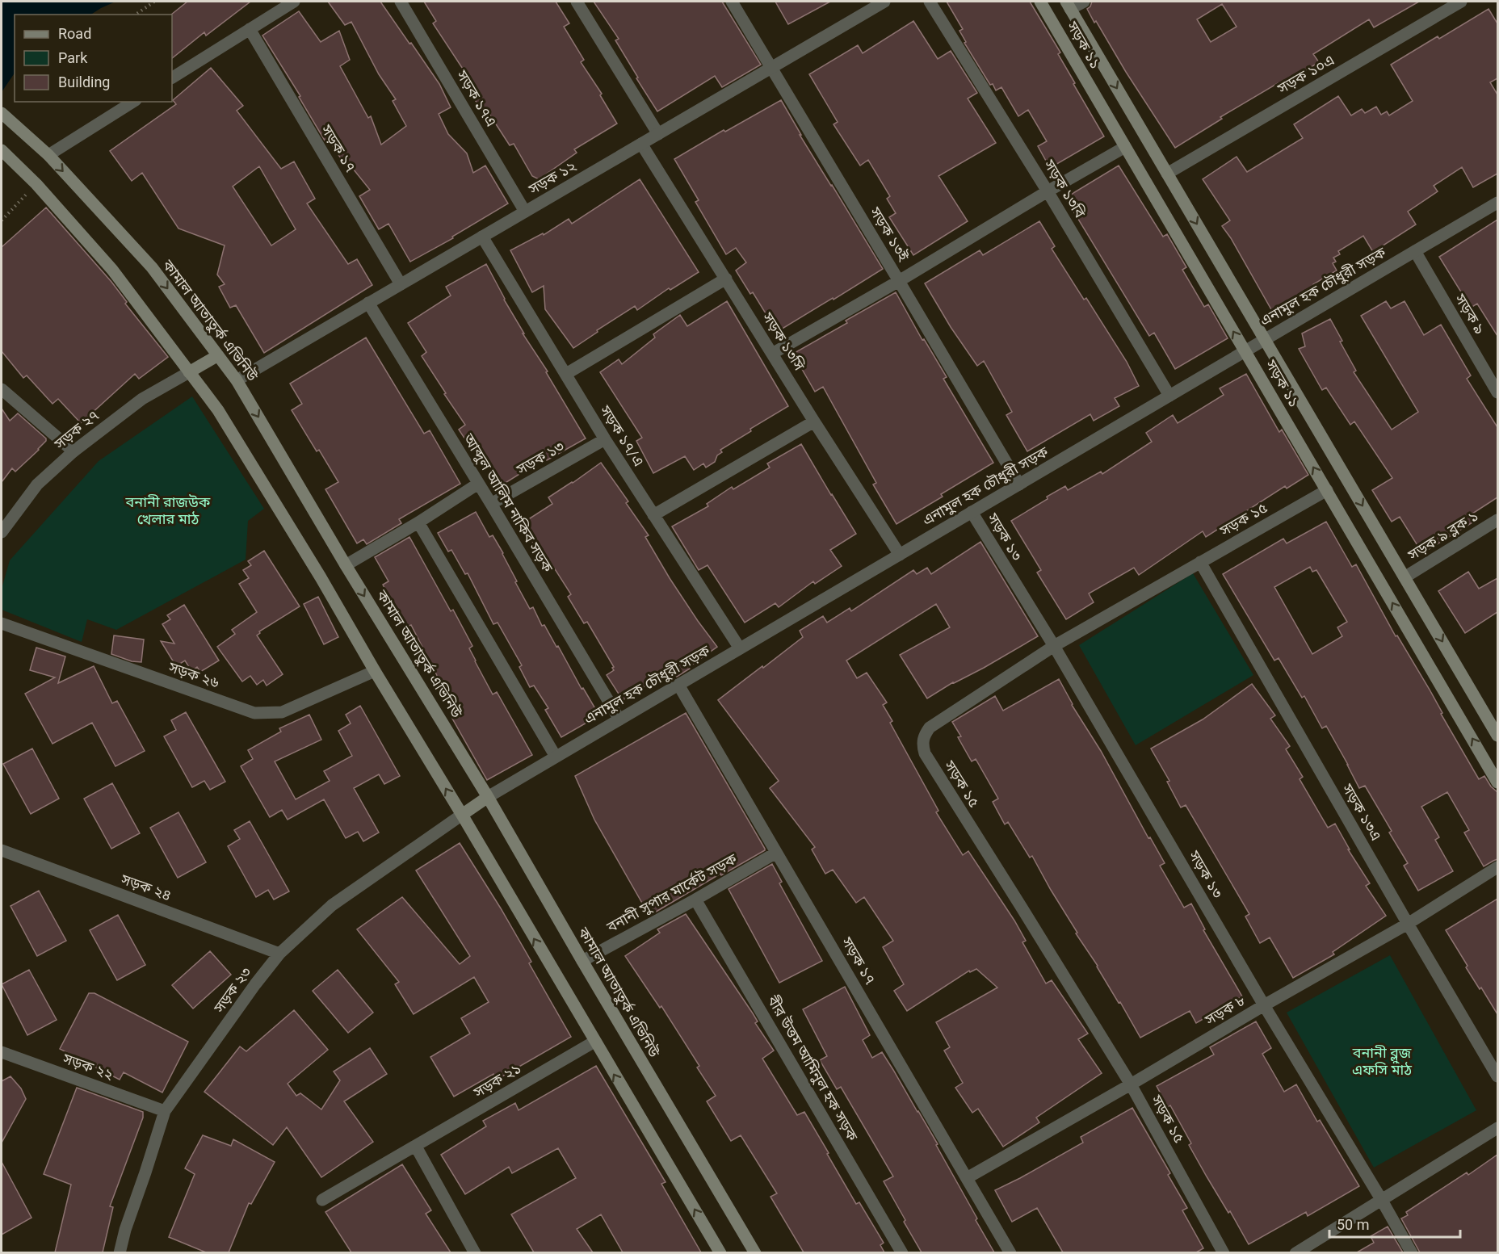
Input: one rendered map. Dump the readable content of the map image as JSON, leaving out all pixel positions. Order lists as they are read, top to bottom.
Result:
{
  "streets": {
    "main road": ["সড়ক ১১", "কামাল আতাতুর্ক এভিনিউ"],
    "street": [
      "সড়ক ১০এ",
      "সড়ক ১৭এ",
      "সড়ক ১৭",
      "সড়ক ১২",
      "সড়ক ১৩বি",
      "সড়ক ১৩ই",
      "এনামুল হক চৌধুরী সড়ক",
      "সড়ক ৯",
      "সড়ক ১৩সি",
      "সড়ক ২৭",
      "সড়ক ১৭/এ",
      "সড়ক ১৩",
      "আব্দুল আলিম নাকিব সড়ক",
      "সড়ক ১৫",
      "সড়ক ৯ ব্লক ১",
      "সড়ক ২৬",
      "সড়ক ১৩এ",
      "সড়ক ২৪",
      "বনানী সুপার মার্কেট সড়ক",
      "সড়ক ২৩",
      "সড়ক ৮",
      "সড়ক ২২",
      "বীর উত্তম আমিনুল হক সড়ক",
      "সড়ক ২১"
    ]
  },
  "crossings": [
    ["সড়ক ১১", "সড়ক ১০এ"],
    ["সড়ক ১১", "এনামুল হক চৌধুরী সড়ক"],
    ["সড়ক ১১", "সড়ক ১৫"],
    ["সড়ক ১১", "সড়ক ৯ ব্লক ১"],
    ["সড়ক ১৭এ", "সড়ক ১২"],
    ["সড়ক ১৭", "সড়ক ১২"],
    ["সড়ক ১৭", "এনামুল হক চৌধুরী সড়ক"],
    ["সড়ক ১৭", "বনানী সুপার মার্কেট সড়ক"],
    ["সড়ক ১৭", "সড়ক ৮"],
    ["সড়ক ১২", "সড়ক ১৩ই"],
    ["সড়ক ১২", "কামাল আতাতুর্ক এভিনিউ"],
    ["সড়ক ১২", "সড়ক ১৩সি"],
    ["সড়ক ১২", "সড়ক ১৭/এ"],
    ["সড়ক ১২", "আব্দুল আলিম নাকিব সড়ক"],
    ["সড়ক ১৩বি", "এনামুল হক চৌধুরী সড়ক"],
    ["সড়ক ১৩ই", "এনামুল হক চৌধুরী সড়ক"],
    ["এনামুল হক চৌধুরী সড়ক", "সড়ক ৯"],
    ["এনামুল হক চৌধুরী সড়ক", "কামাল আতাতুর্ক এভিনিউ"],
    ["এনামুল হক চৌধুরী সড়ক", "সড়ক ১৩সি"],
    ["এনামুল হক চৌধুরী সড়ক", "সড়ক ১৭/এ"],
    ["এনামুল হক চৌধুরী সড়ক", "সড়ক ১৩"],
    ["এনামুল হক চৌধুরী সড়ক", "আব্দুল আলিম নাকিব সড়ক"],
    ["কামাল আতাতুর্ক এভিনিউ", "বনানী সুপার মার্কেট সড়ক"],
    ["সড়ক ১৭/এ", "সড়ক ১৩"],
    ["সড়ক ১৩", "আব্দুল আলিম নাকিব সড়ক"],
    ["সড়ক ১৩", "সড়ক ১৫"],
    ["সড়ক ১৩", "সড়ক ৮"],
    ["সড়ক ১৫", "সড়ক ১৩এ"],
    ["সড়ক ১৫", "সড়ক ৮"],
    ["সড়ক ১৩এ", "সড়ক ৮"],
    ["সড়ক ২৪", "সড়ক ২৩"],
    ["বনানী সুপার মার্কেট সড়ক", "বীর উত্তম আমিনুল হক সড়ক"],
    ["সড়ক ২৩", "সড়ক ২২"]
  ],
  "parks": ["বনানী রাজউক খেলার মাঠ", "বনানী ব্লুজ এফসি মাঠ"],
  "legend": ["Road", "Park", "Building"],
  "scale_bar": "50 m"
}
